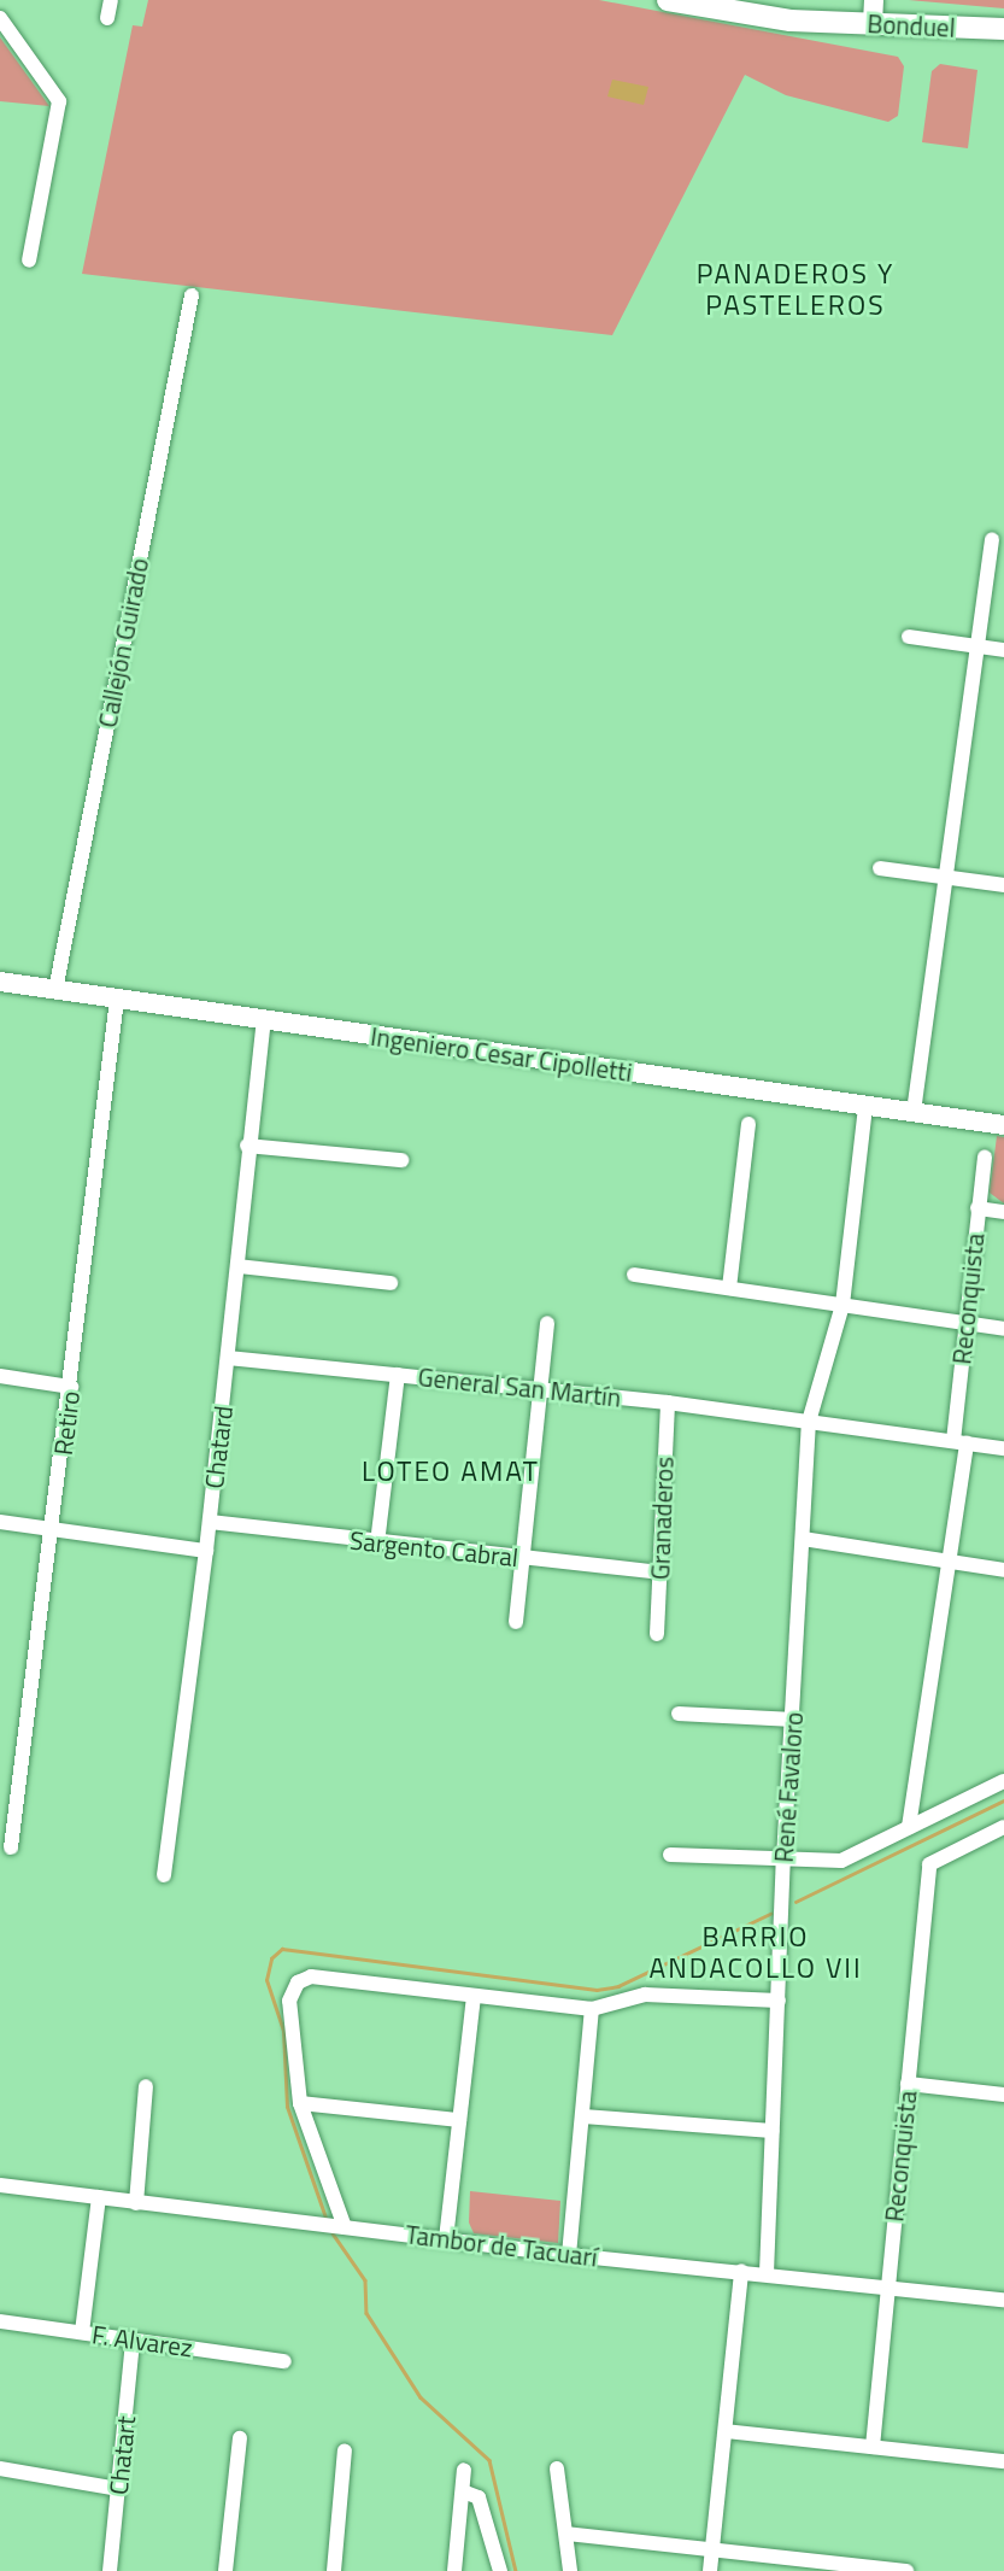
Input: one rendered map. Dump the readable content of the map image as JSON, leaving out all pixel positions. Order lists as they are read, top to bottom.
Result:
{
  "streets": {
    "main road": ["Bonduel"],
    "street": [
      "Callejón Guirado",
      "Ingeniero Cesar Cipolletti",
      "Reconquista",
      "General San Martín",
      "Retiro",
      "Chatard",
      "Granaderos",
      "Sargento Cabral",
      "René Favaloro",
      "Tambor de Tacuarí",
      "F. Alvarez",
      "Chatart"
    ]
  },
  "crossings": [
    ["Callejón Guirado", "Ingeniero Cesar Cipolletti"],
    ["Ingeniero Cesar Cipolletti", "Retiro"],
    ["Ingeniero Cesar Cipolletti", "Chatard"],
    ["Ingeniero Cesar Cipolletti", "René Favaloro"],
    ["Reconquista", "General San Martín"],
    ["Reconquista", "Tambor de Tacuarí"],
    ["General San Martín", "Chatard"],
    ["General San Martín", "Granaderos"],
    ["General San Martín", "René Favaloro"],
    ["Chatard", "Sargento Cabral"],
    ["Granaderos", "Sargento Cabral"],
    ["René Favaloro", "Tambor de Tacuarí"],
    ["F. Alvarez", "Chatart"]
  ],
  "districts": ["PANADEROS Y PASTELEROS", "LOTEO AMAT", "BARRIO ANDACOLLO VII"]
}
